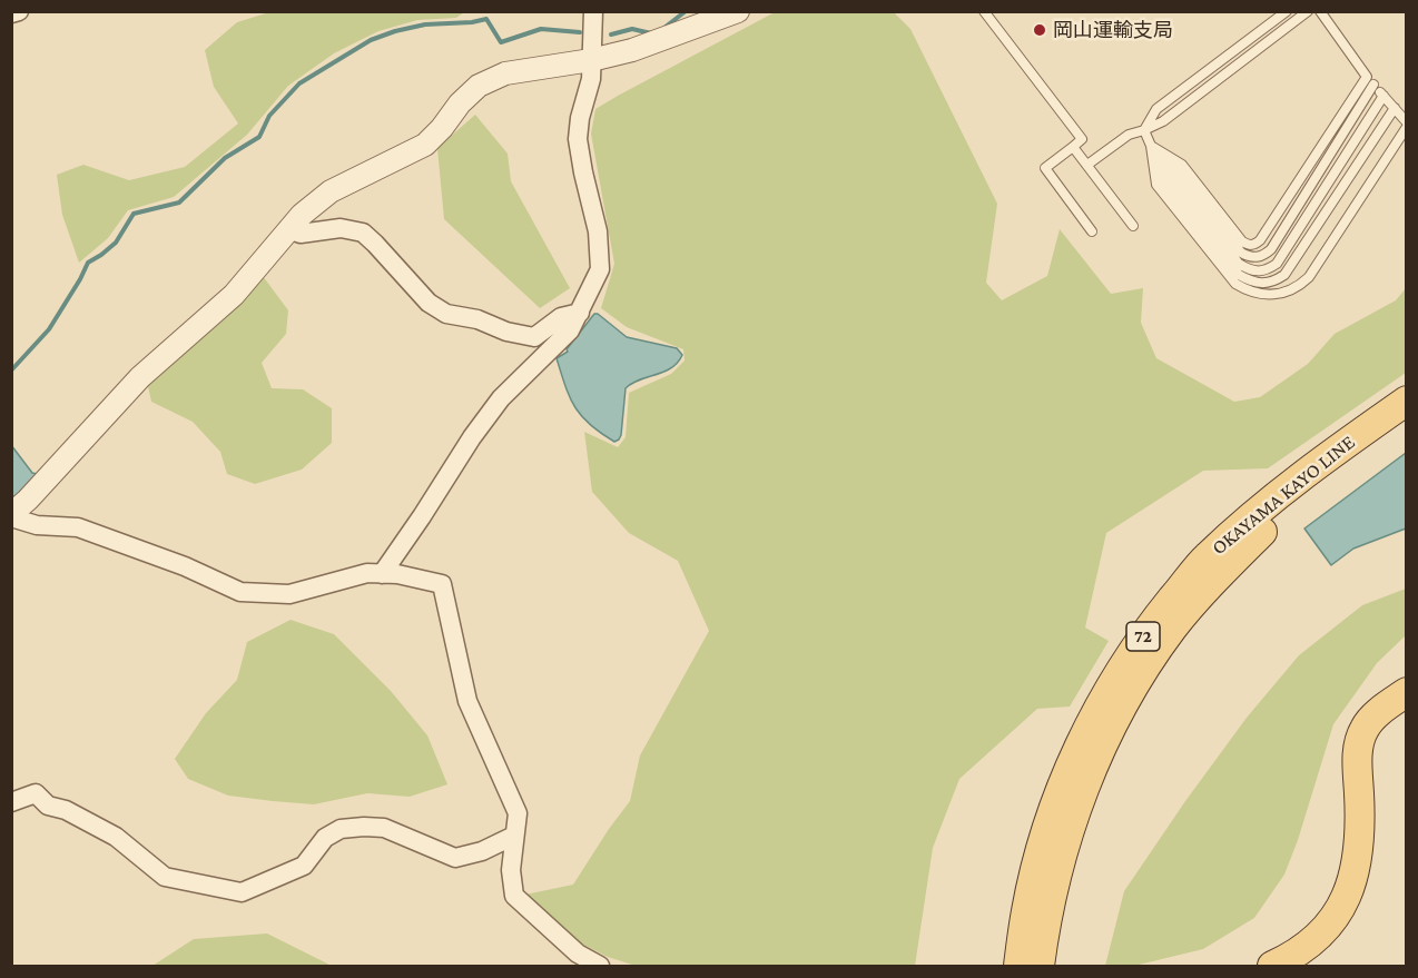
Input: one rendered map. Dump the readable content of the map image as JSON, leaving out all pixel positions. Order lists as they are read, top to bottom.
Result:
{
  "streets": {
    "main road": ["OKAYAMA KAYO LINE", "72"]
  },
  "places": ["岡山運輸支局"]
}
